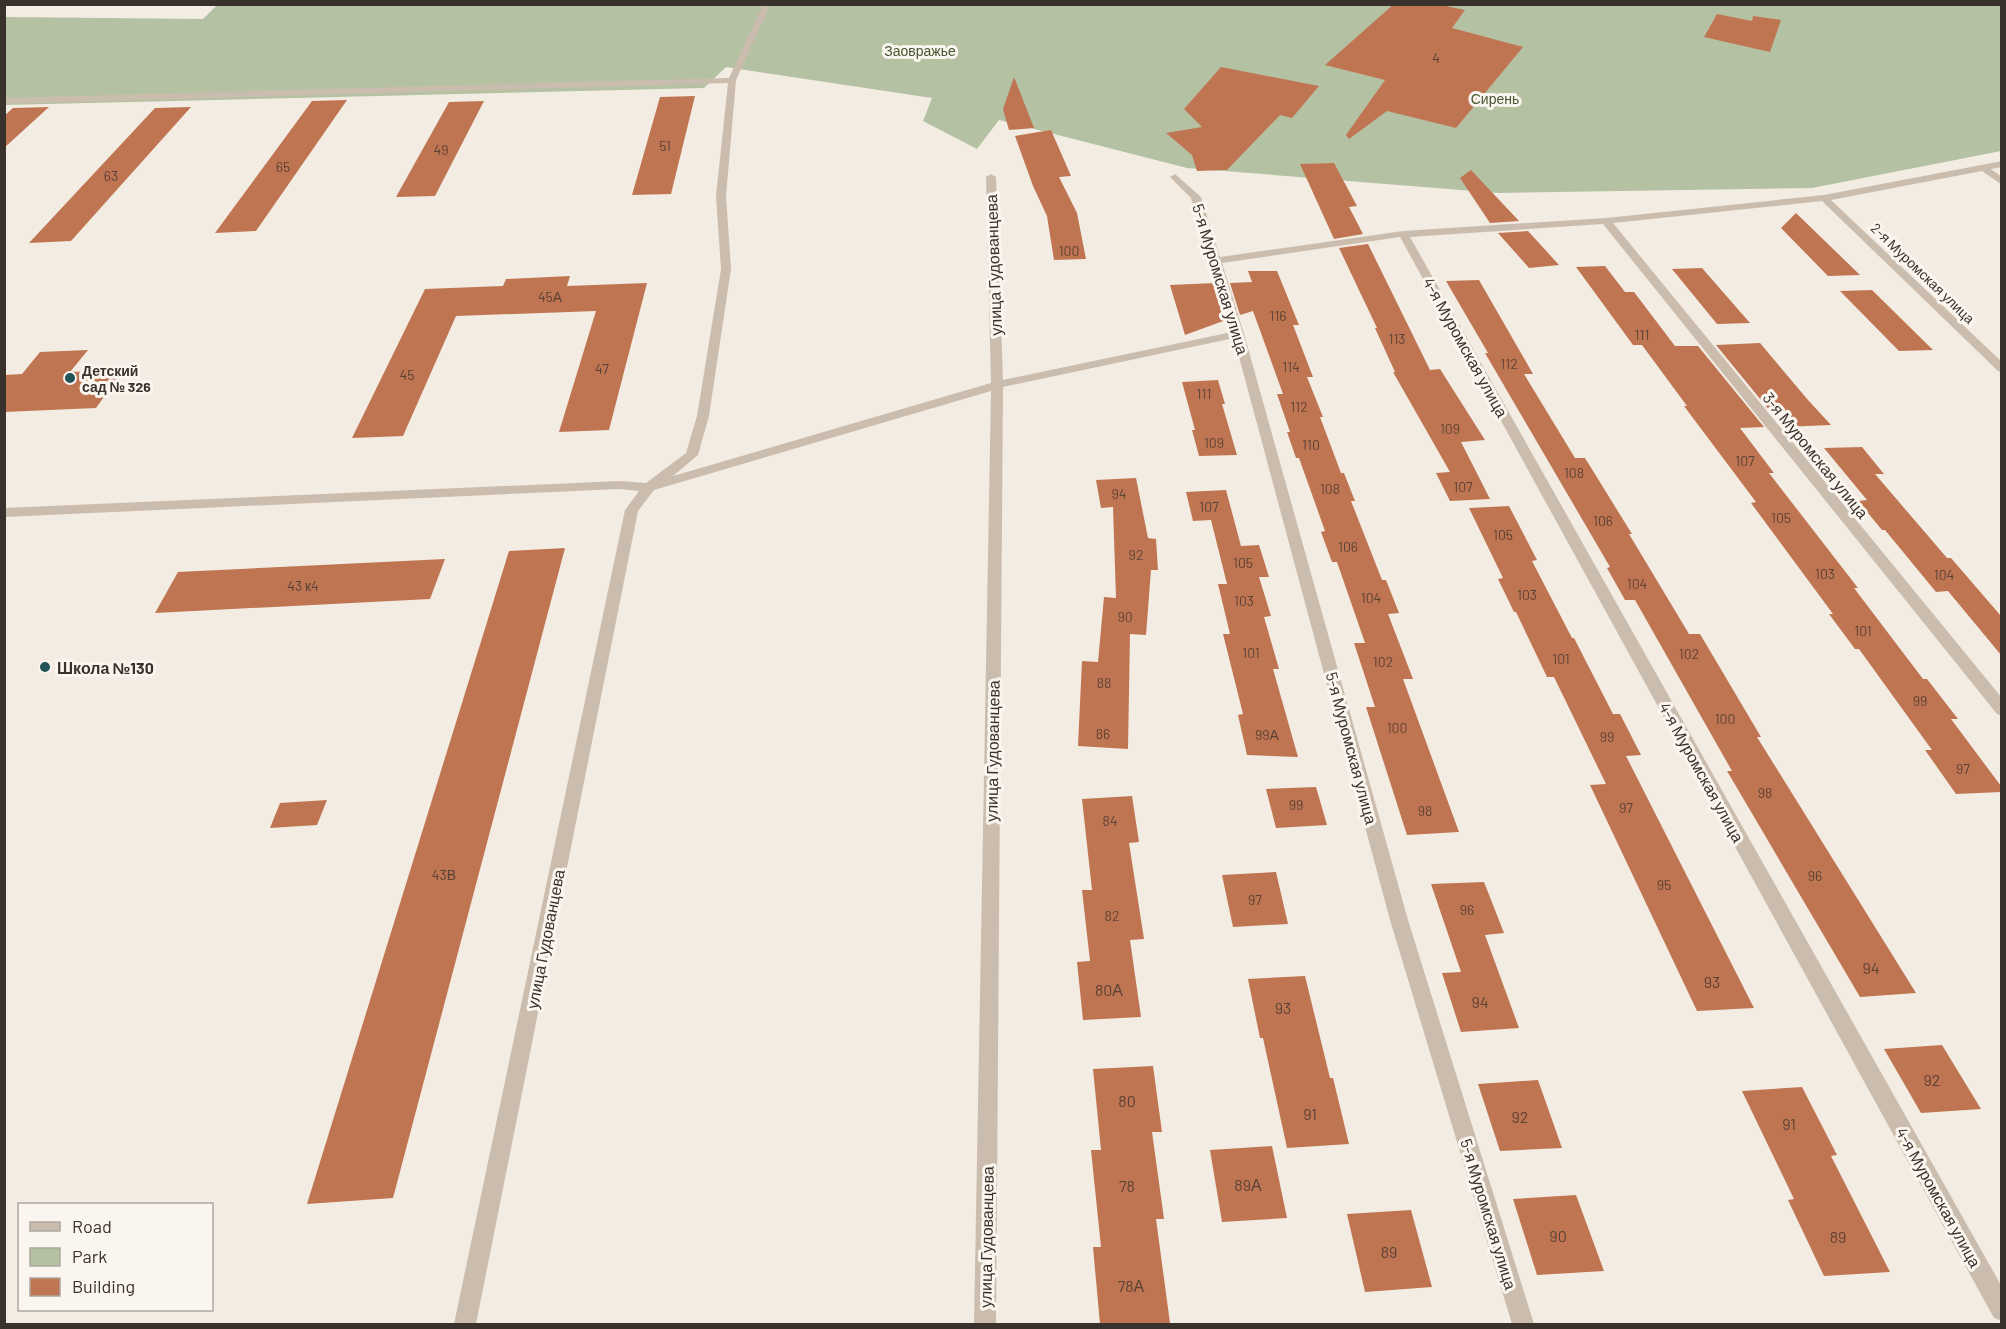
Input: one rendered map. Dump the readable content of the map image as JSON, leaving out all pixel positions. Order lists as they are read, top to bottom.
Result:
{
  "streets": {
    "street": [
      "улица Гудованцева",
      "2-я Муромская улица",
      "5-я Муромская улица",
      "4-я Муромская улица",
      "3-я Муромская улица"
    ]
  },
  "parks": ["Заовражье", "Сирень"],
  "places": ["Детский сад № 326", "Школа №130"],
  "house_numbers": [
    "4",
    "51",
    "49",
    "65",
    "63",
    "100",
    "45А",
    "116",
    "111",
    "113",
    "112",
    "114",
    "47",
    "45",
    "111",
    "112",
    "109",
    "109",
    "110",
    "107",
    "108",
    "107",
    "108",
    "94",
    "107",
    "105",
    "106",
    "105",
    "106",
    "92",
    "105",
    "103",
    "104",
    "104",
    "43 к4",
    "103",
    "104",
    "103",
    "90",
    "101",
    "101",
    "102",
    "101",
    "102",
    "88",
    "99",
    "100",
    "100",
    "86",
    "99А",
    "99",
    "97",
    "98",
    "99",
    "97",
    "98",
    "84",
    "43В",
    "96",
    "95",
    "97",
    "96",
    "82",
    "94",
    "93",
    "80А",
    "94",
    "93",
    "92",
    "80",
    "91",
    "92",
    "91",
    "89А",
    "78",
    "90",
    "89",
    "89",
    "78А"
  ],
  "legend": ["Road", "Park", "Building"]
}
